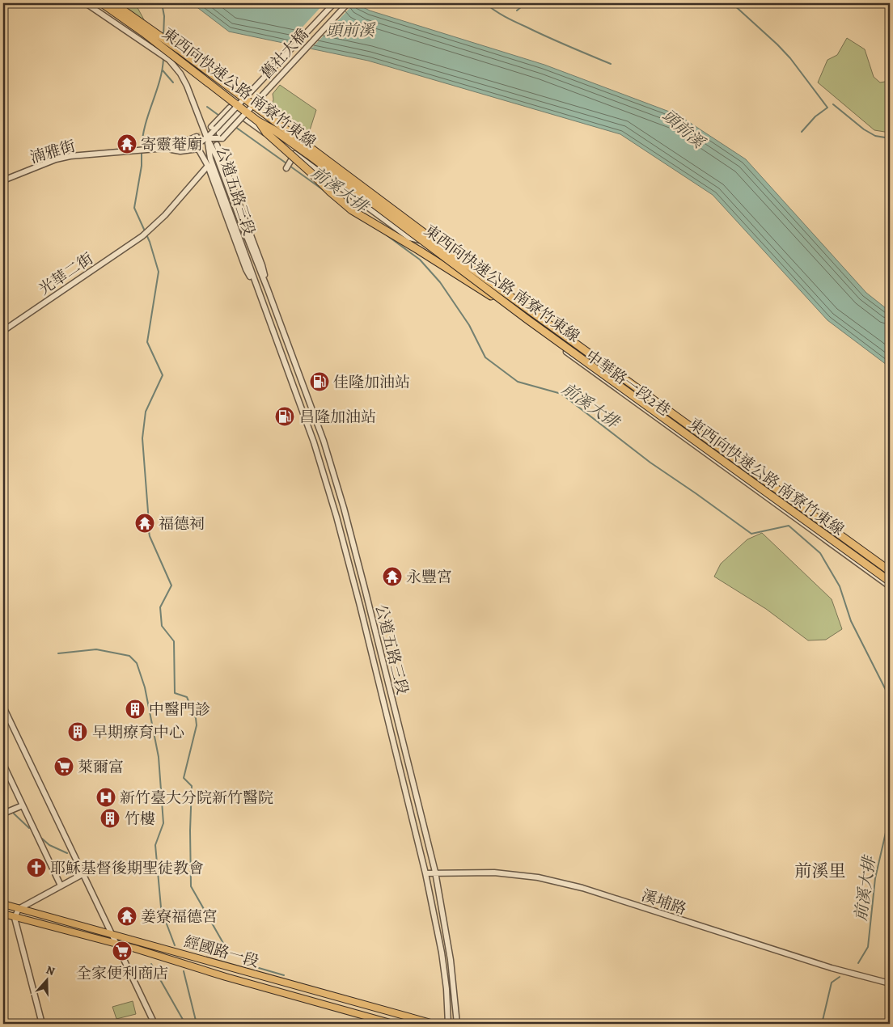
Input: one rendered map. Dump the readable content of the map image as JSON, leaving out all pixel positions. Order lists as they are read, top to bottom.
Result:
{
  "streets": {
    "highway": ["東西向快速公路 南寮竹東線"],
    "main road": ["經國路一段"],
    "street": [
      "舊社大橋",
      "湳雅街",
      "公道五路三段",
      "光華二街",
      "中華路一段2巷",
      "溪埔路"
    ]
  },
  "crossings": [
    ["湳雅街", "公道五路三段"],
    ["公道五路三段", "光華二街"],
    ["公道五路三段", "溪埔路"]
  ],
  "districts": ["前溪里"],
  "water": ["頭前溪", "前溪大排"],
  "places": {
    "temple": [
      "寄靈菴廟",
      "福德祠",
      "永豐宮",
      "姜寮福德宮"
    ],
    "fuel station": ["佳隆加油站", "昌隆加油站"],
    "building": ["中醫門診", "早期療育中心", "竹樓"],
    "supermarket": ["萊爾富", "全家便利商店"],
    "hospital": ["新竹臺大分院新竹醫院"],
    "church": ["耶穌基督後期聖徒教會"]
  },
  "north": "top"
}
